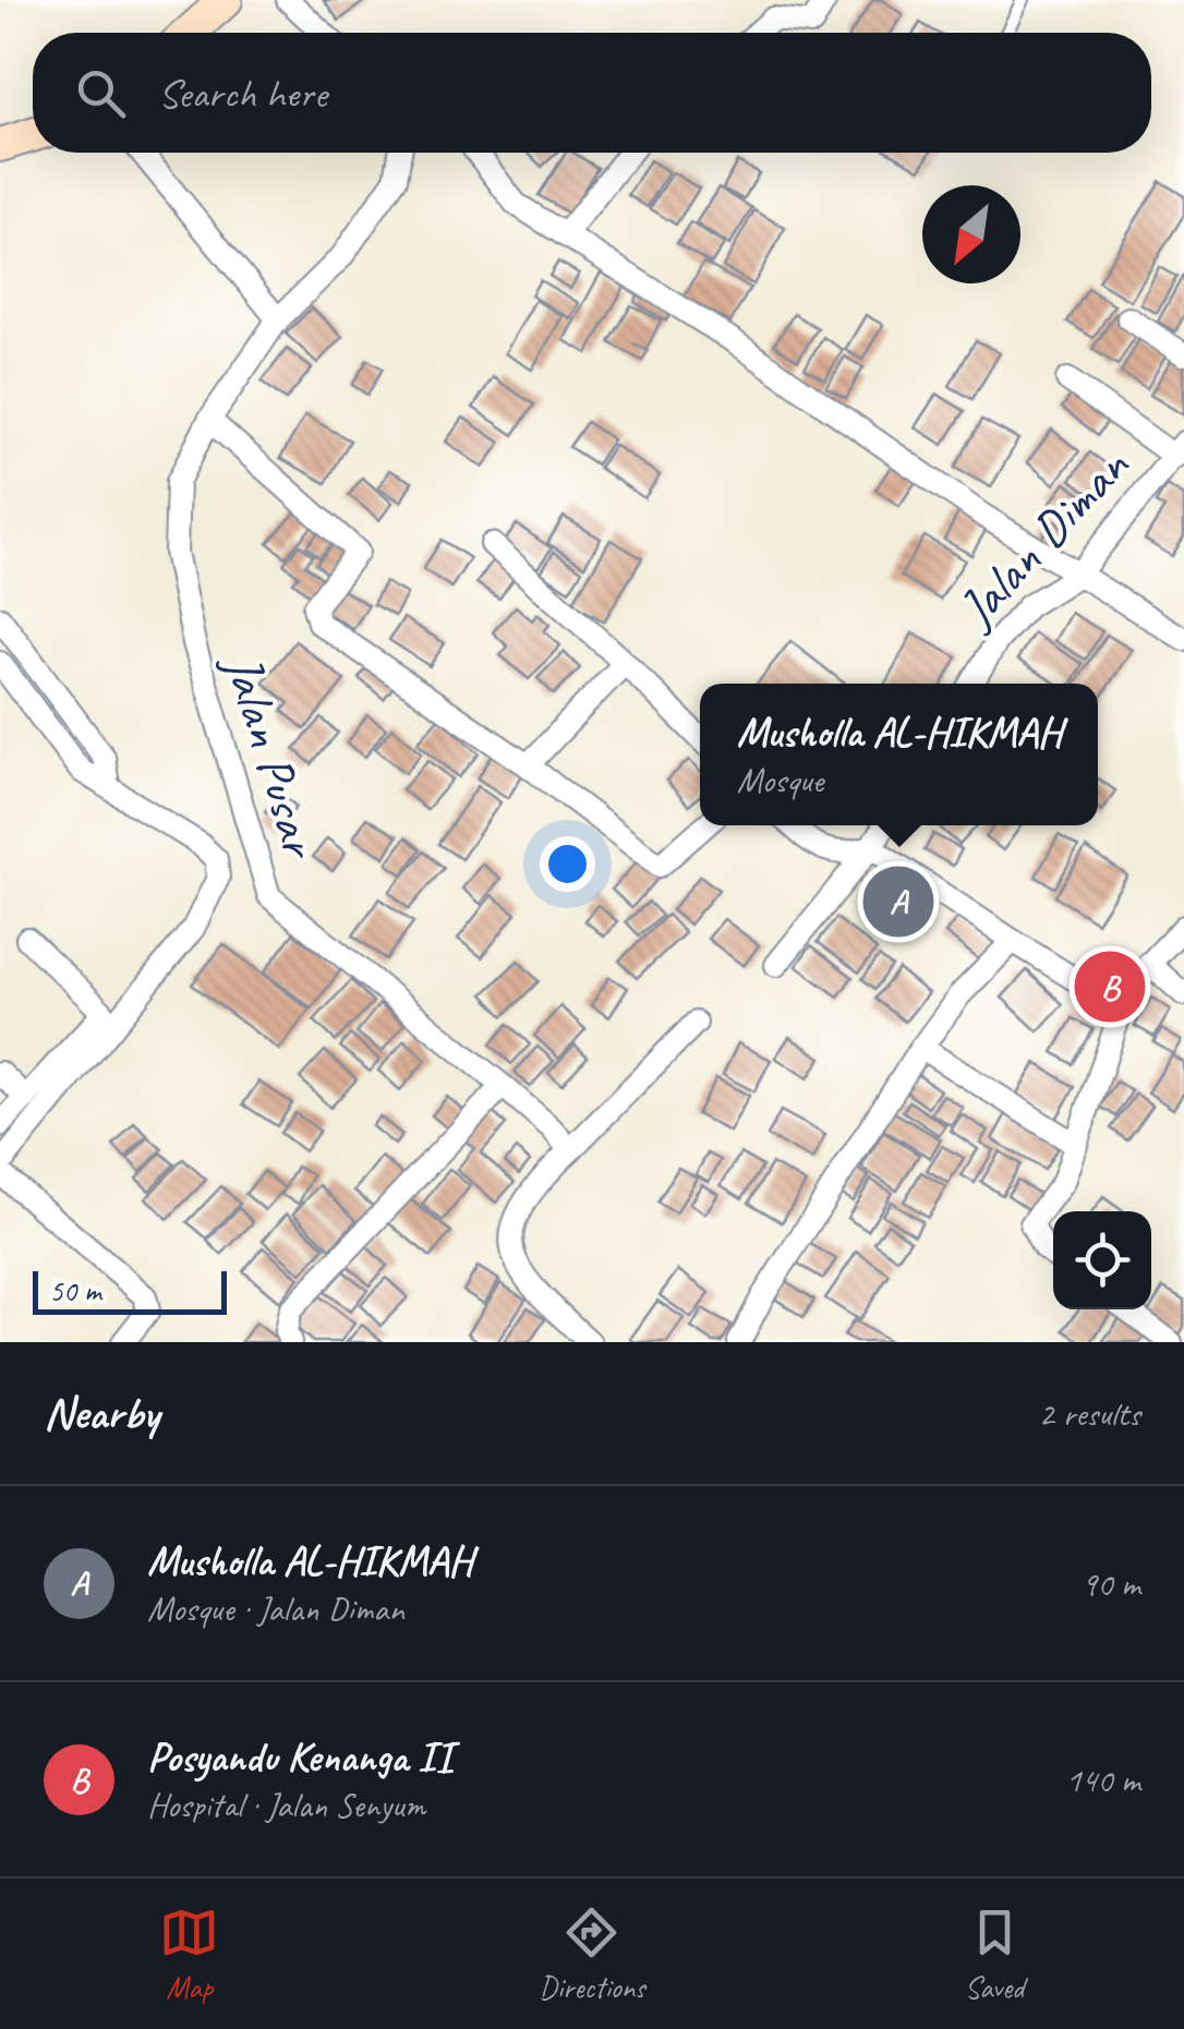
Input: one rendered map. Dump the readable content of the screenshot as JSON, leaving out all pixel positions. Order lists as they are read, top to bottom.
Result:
{
  "streets": {
    "street": ["Jalan Diman", "Jalan Pusar"]
  },
  "scale_bar": "50 m",
  "north": "bottom left",
  "page": {
    "search": "Search here",
    "popup": ["Musholla AL-HIKMAH", "Mosque"],
    "pins": ["A", "B"],
    "scale": "50 m",
    "heading": ["Nearby", "2 results"],
    "list": [
      {
        "mark": "A",
        "name": "Musholla AL-HIKMAH",
        "note": "Mosque · Jalan Diman",
        "value": "90 m"
      },
      {
        "mark": "B",
        "name": "Posyandu Kenanga II",
        "note": "Hospital · Jalan Senyum",
        "value": "140 m"
      }
    ],
    "nav": ["Map", "Directions", "Saved"]
  }
}
